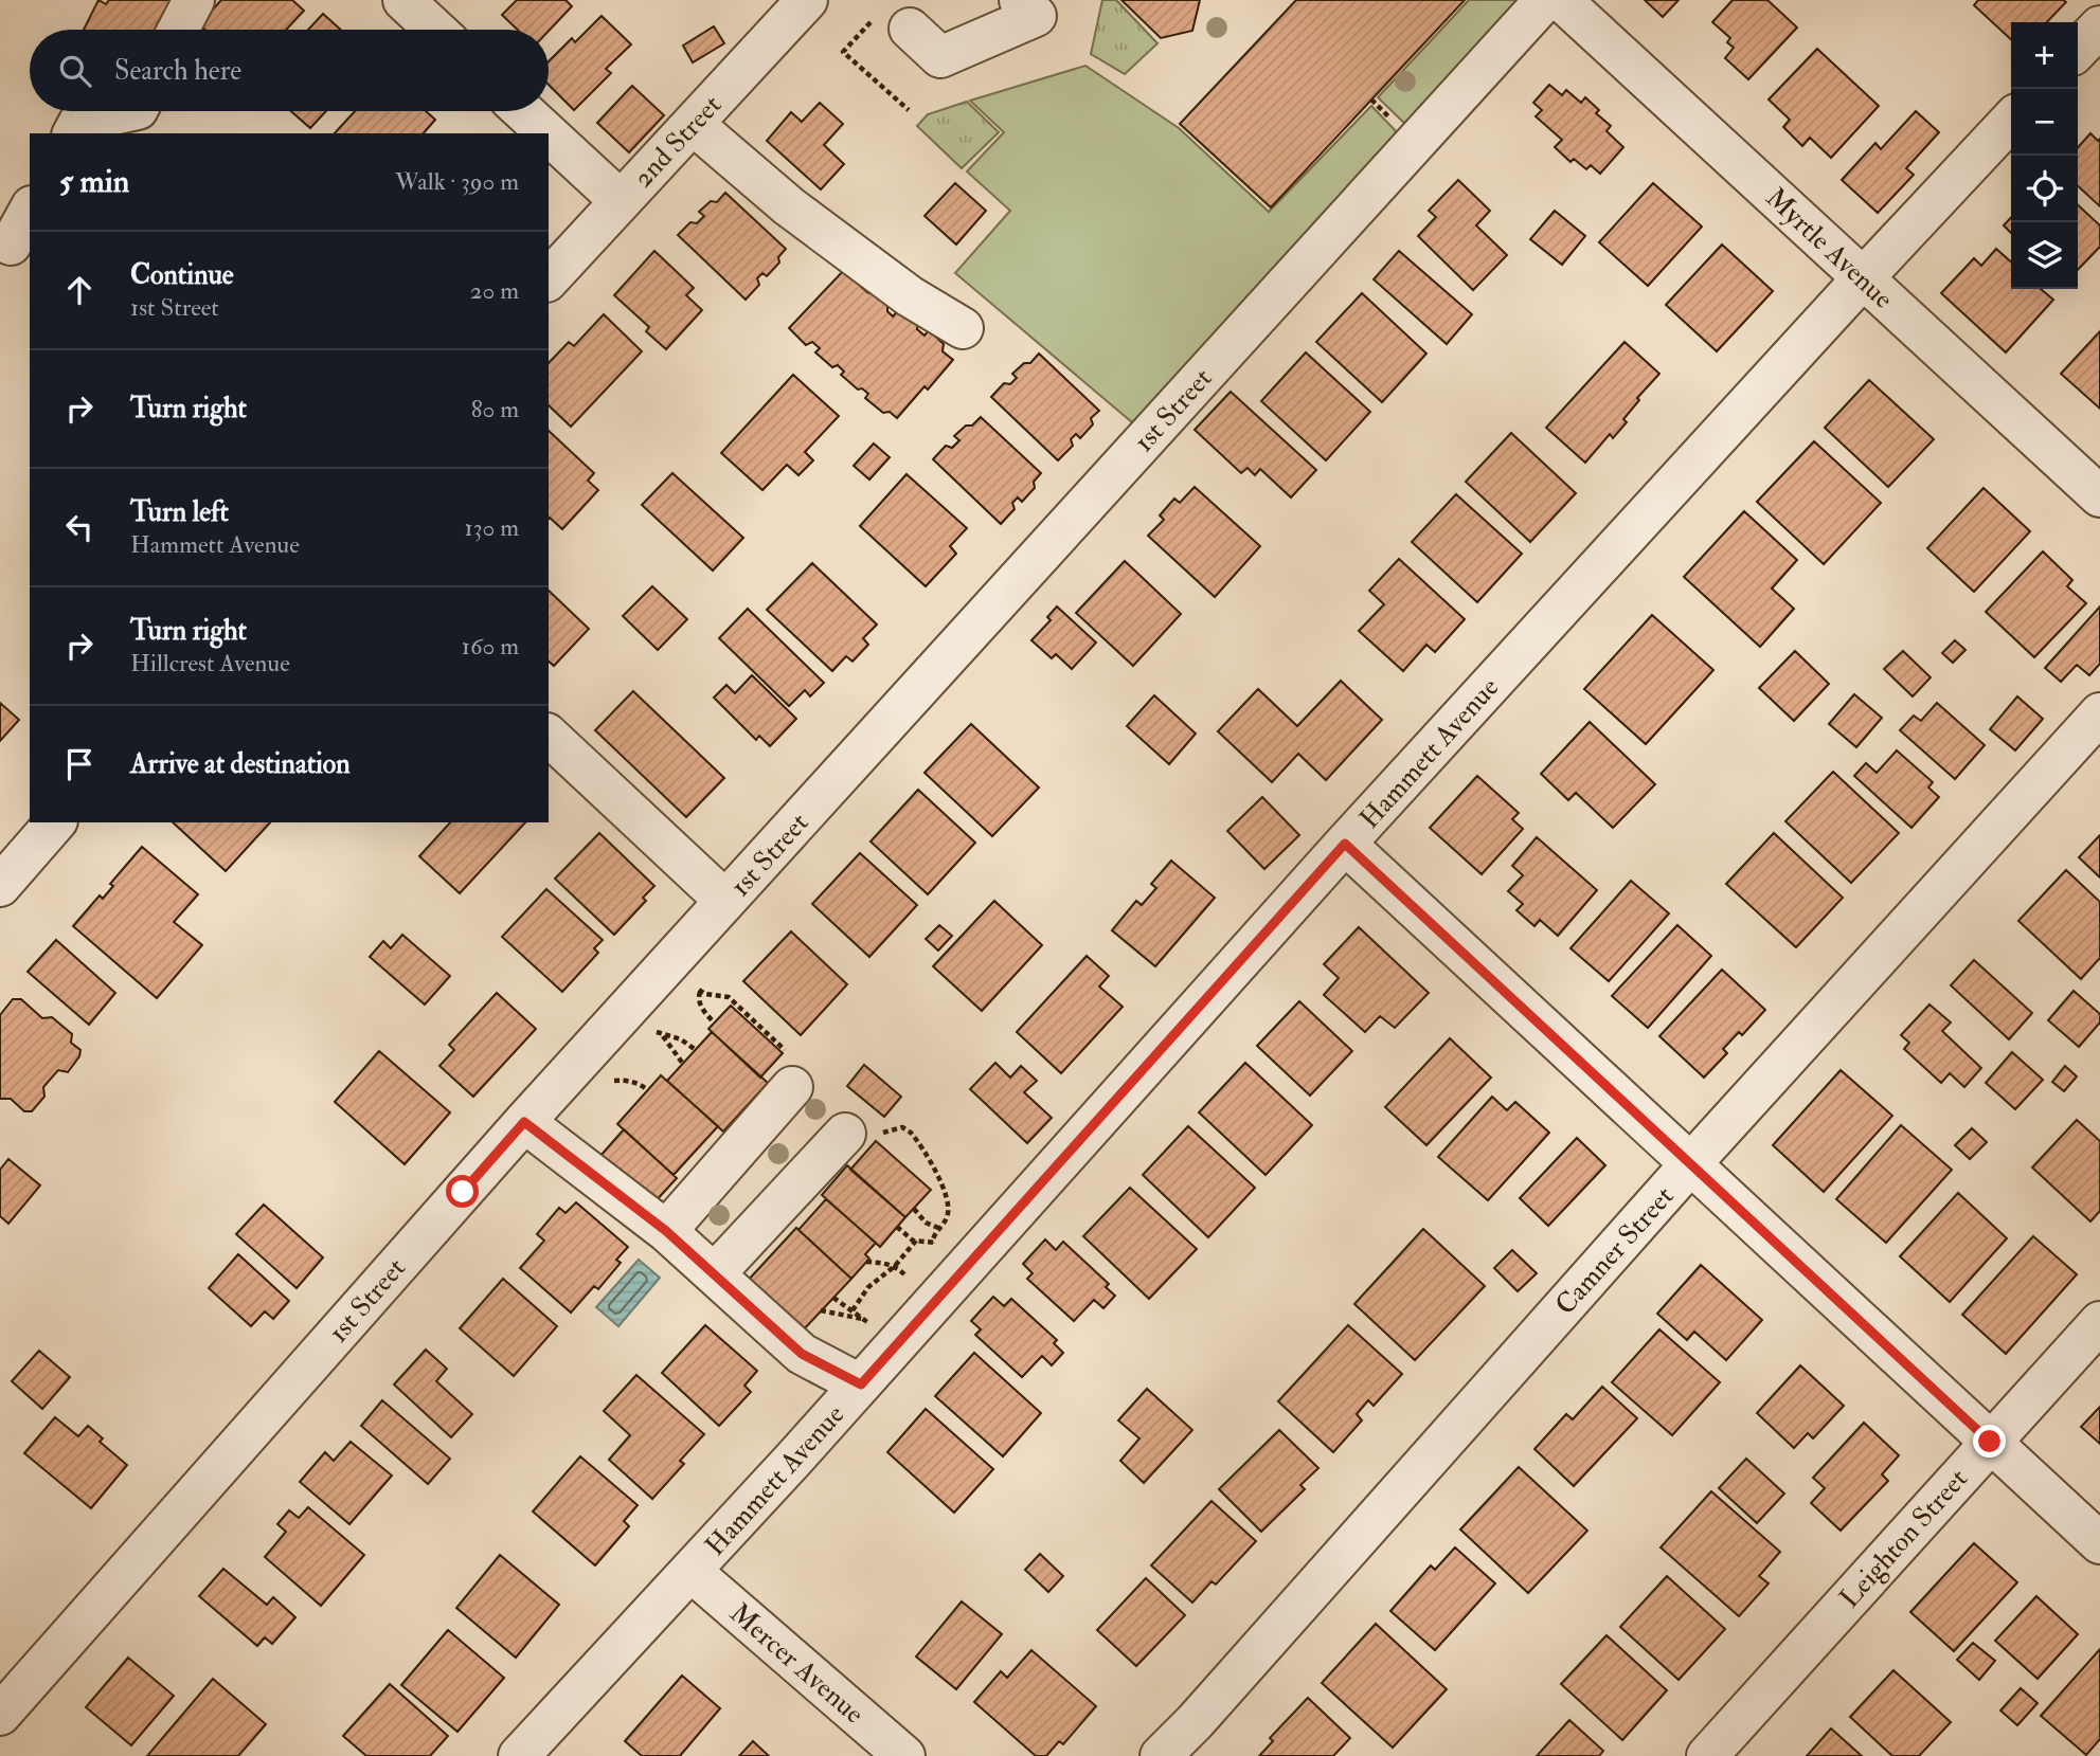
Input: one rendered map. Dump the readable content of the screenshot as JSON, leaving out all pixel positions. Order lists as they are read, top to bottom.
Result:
{
  "streets": {
    "street": [
      "2nd Street",
      "Myrtle Avenue",
      "1st Street",
      "Hammett Avenue",
      "Camner Street",
      "Leighton Street",
      "Mercer Avenue"
    ]
  },
  "crossings": [
    ["Myrtle Avenue", "Hammett Avenue"],
    ["Hammett Avenue", "Mercer Avenue"]
  ],
  "page": {
    "map_buttons": ["+", "−"],
    "search": "Search here",
    "heading": ["5 min", "Walk · 390 m"],
    "list": [
      ["Continue", "1st Street", "20 m"],
      ["Turn right", "80 m"],
      ["Turn left", "Hammett Avenue", "130 m"],
      ["Turn right", "Hillcrest Avenue", "160 m"],
      "Arrive at destination"
    ]
  }
}
